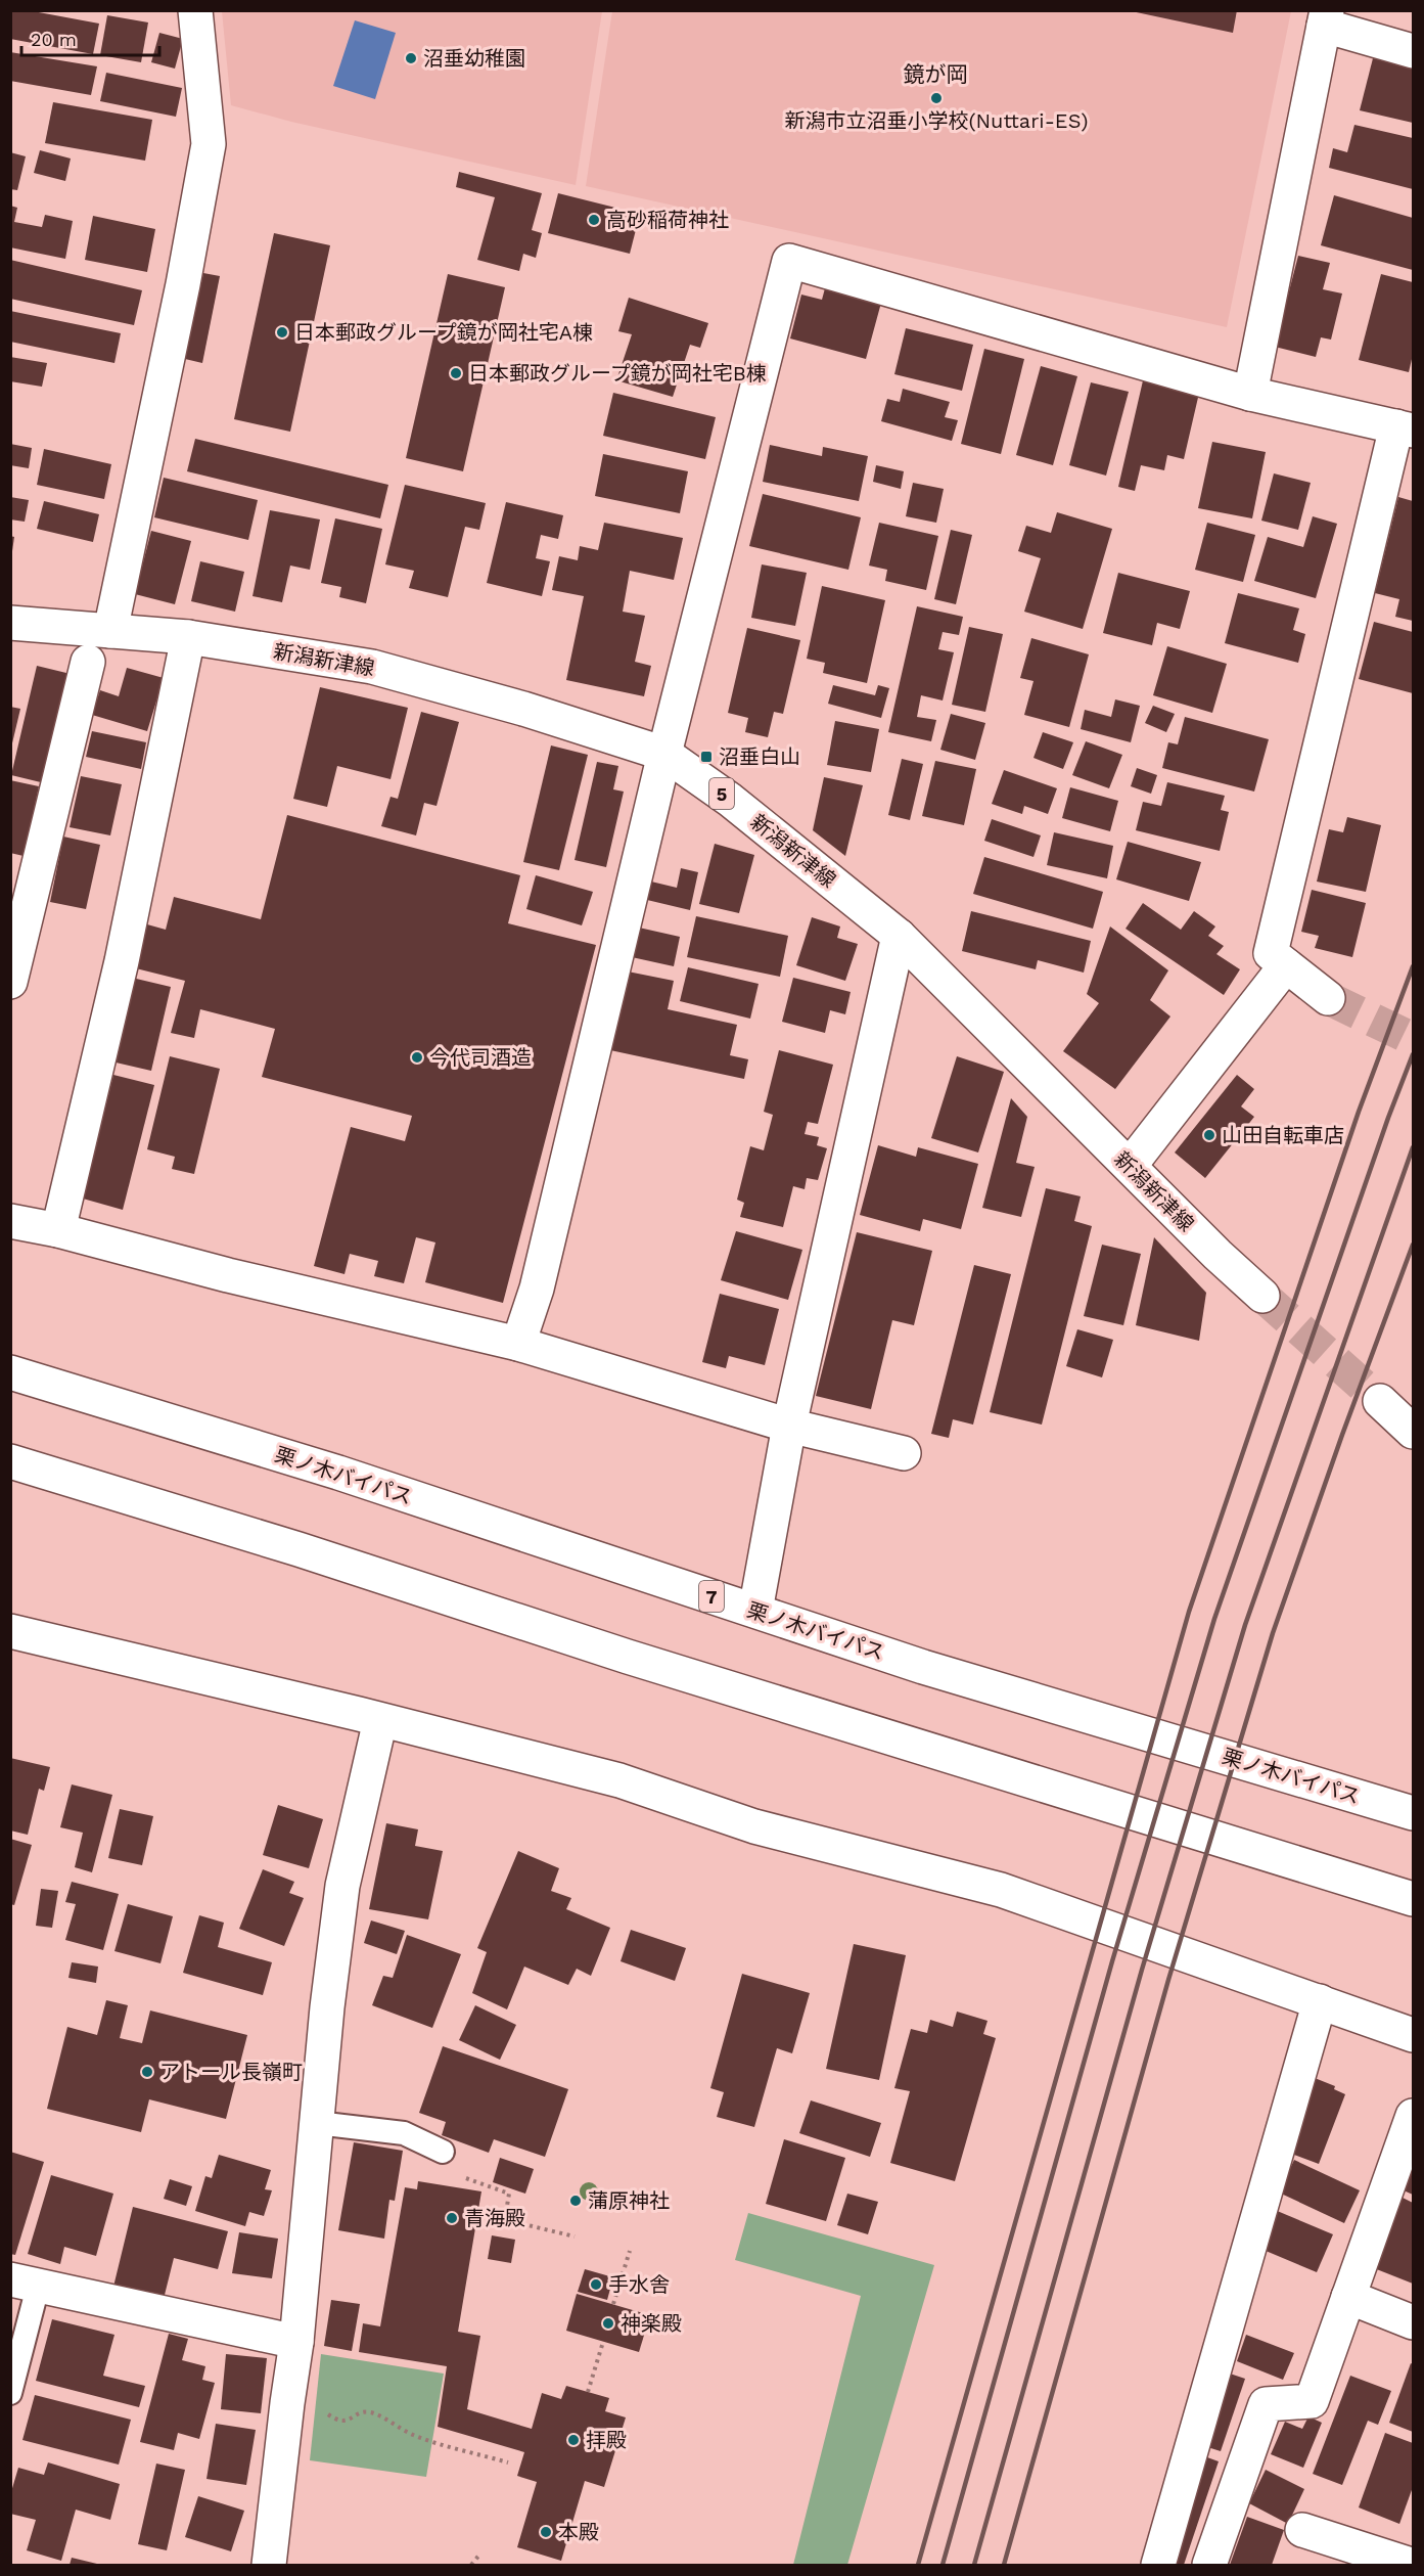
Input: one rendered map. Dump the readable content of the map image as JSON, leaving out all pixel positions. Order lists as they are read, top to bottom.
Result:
{
  "streets": {
    "main road": [
      "新潟新津線",
      "5",
      "栗ノ木バイパス",
      "7"
    ]
  },
  "districts": ["鏡が岡"],
  "places": {
    "other": [
      "沼垂幼稚園",
      "新潟市立沼垂小学校(Nuttari-ES)",
      "高砂稲荷神社",
      "日本郵政グループ鏡が岡社宅A棟",
      "日本郵政グループ鏡が岡社宅B棟",
      "今代司酒造",
      "山田自転車店",
      "アトール長嶺町",
      "蒲原神社",
      "青海殿",
      "手水舎",
      "神楽殿",
      "拝殿",
      "本殿"
    ],
    "transit": ["沼垂白山"]
  },
  "scale_bar": "20 m"
}
